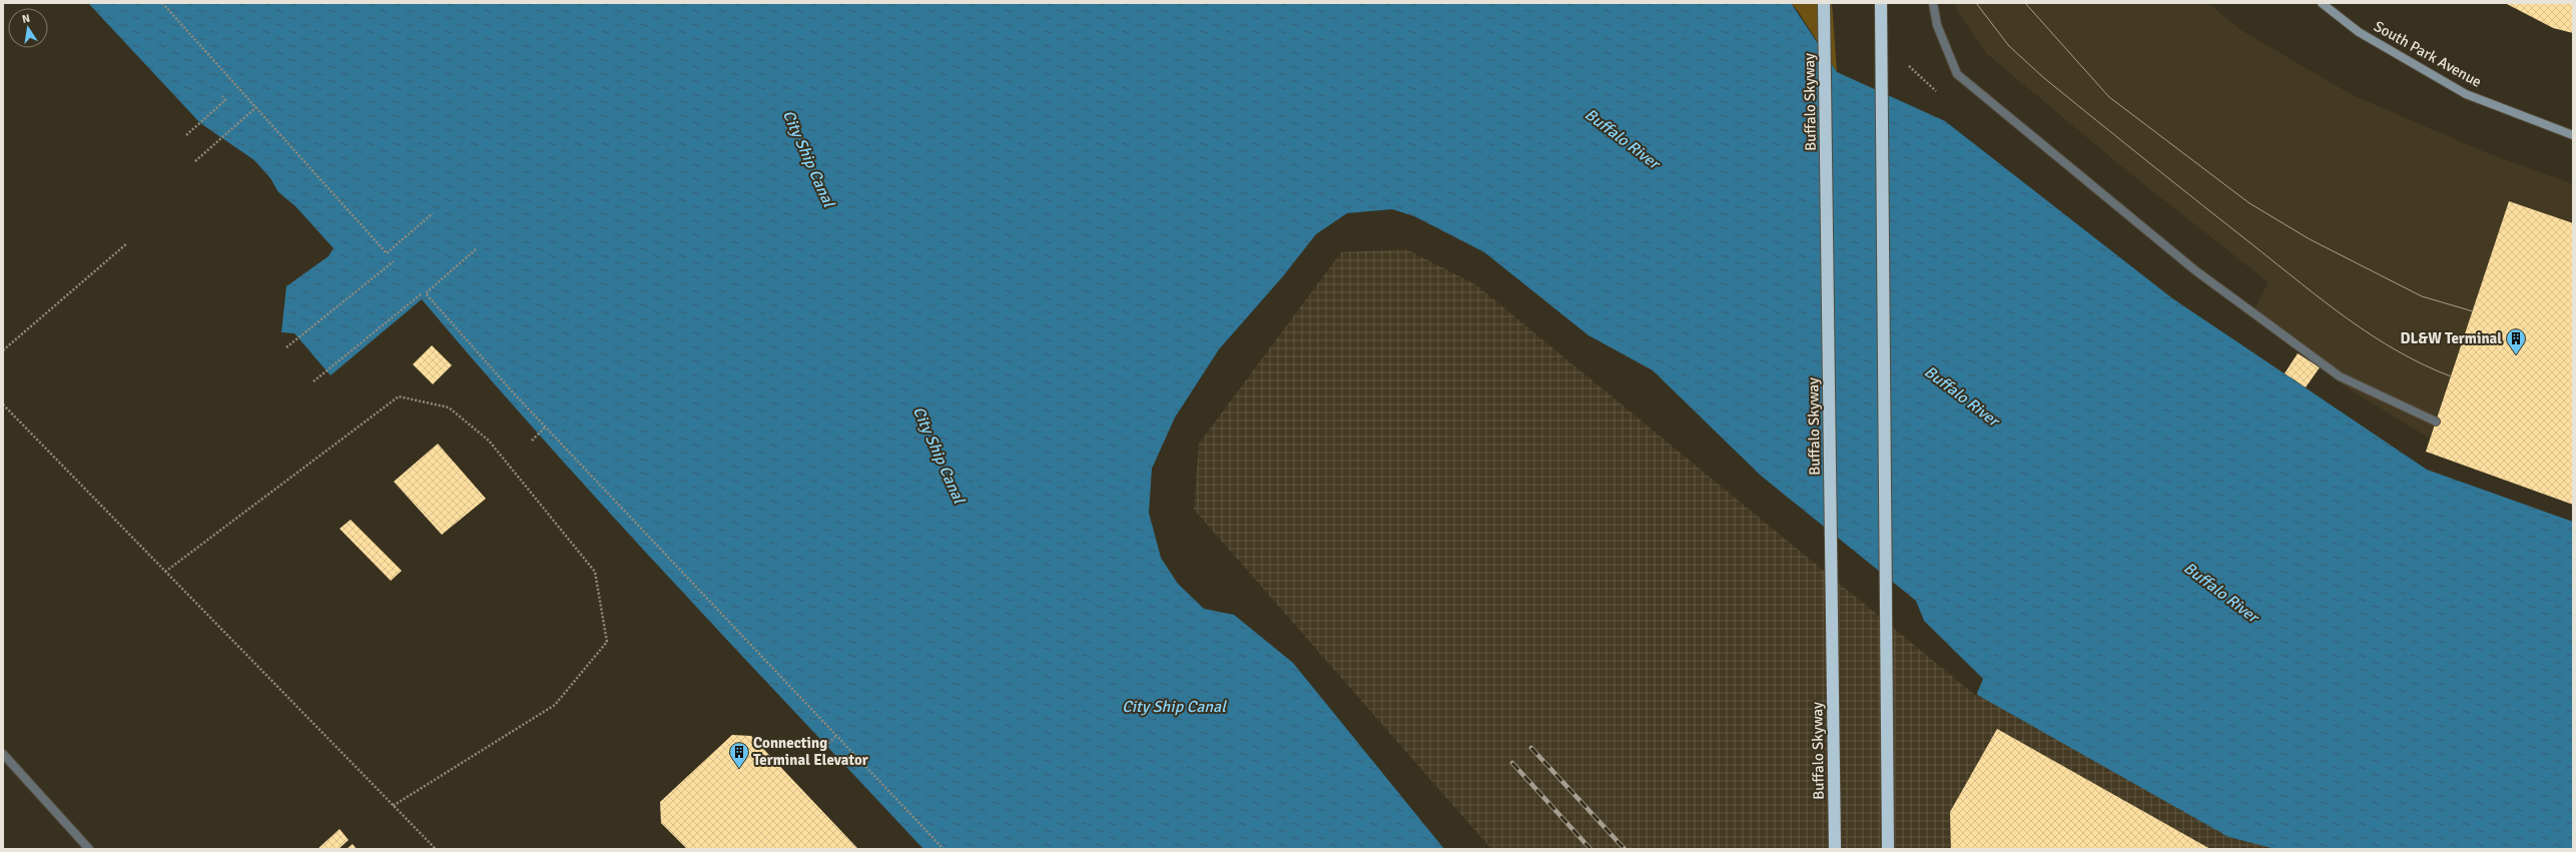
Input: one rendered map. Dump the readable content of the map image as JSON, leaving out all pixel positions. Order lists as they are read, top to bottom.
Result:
{
  "streets": {
    "highway": ["Buffalo Skyway"],
    "street": ["South Park Avenue"]
  },
  "water": ["Buffalo River", "City Ship Canal"],
  "places": {
    "building": ["DL&W Terminal", "Connecting Terminal Elevator"]
  },
  "north": "top"
}
